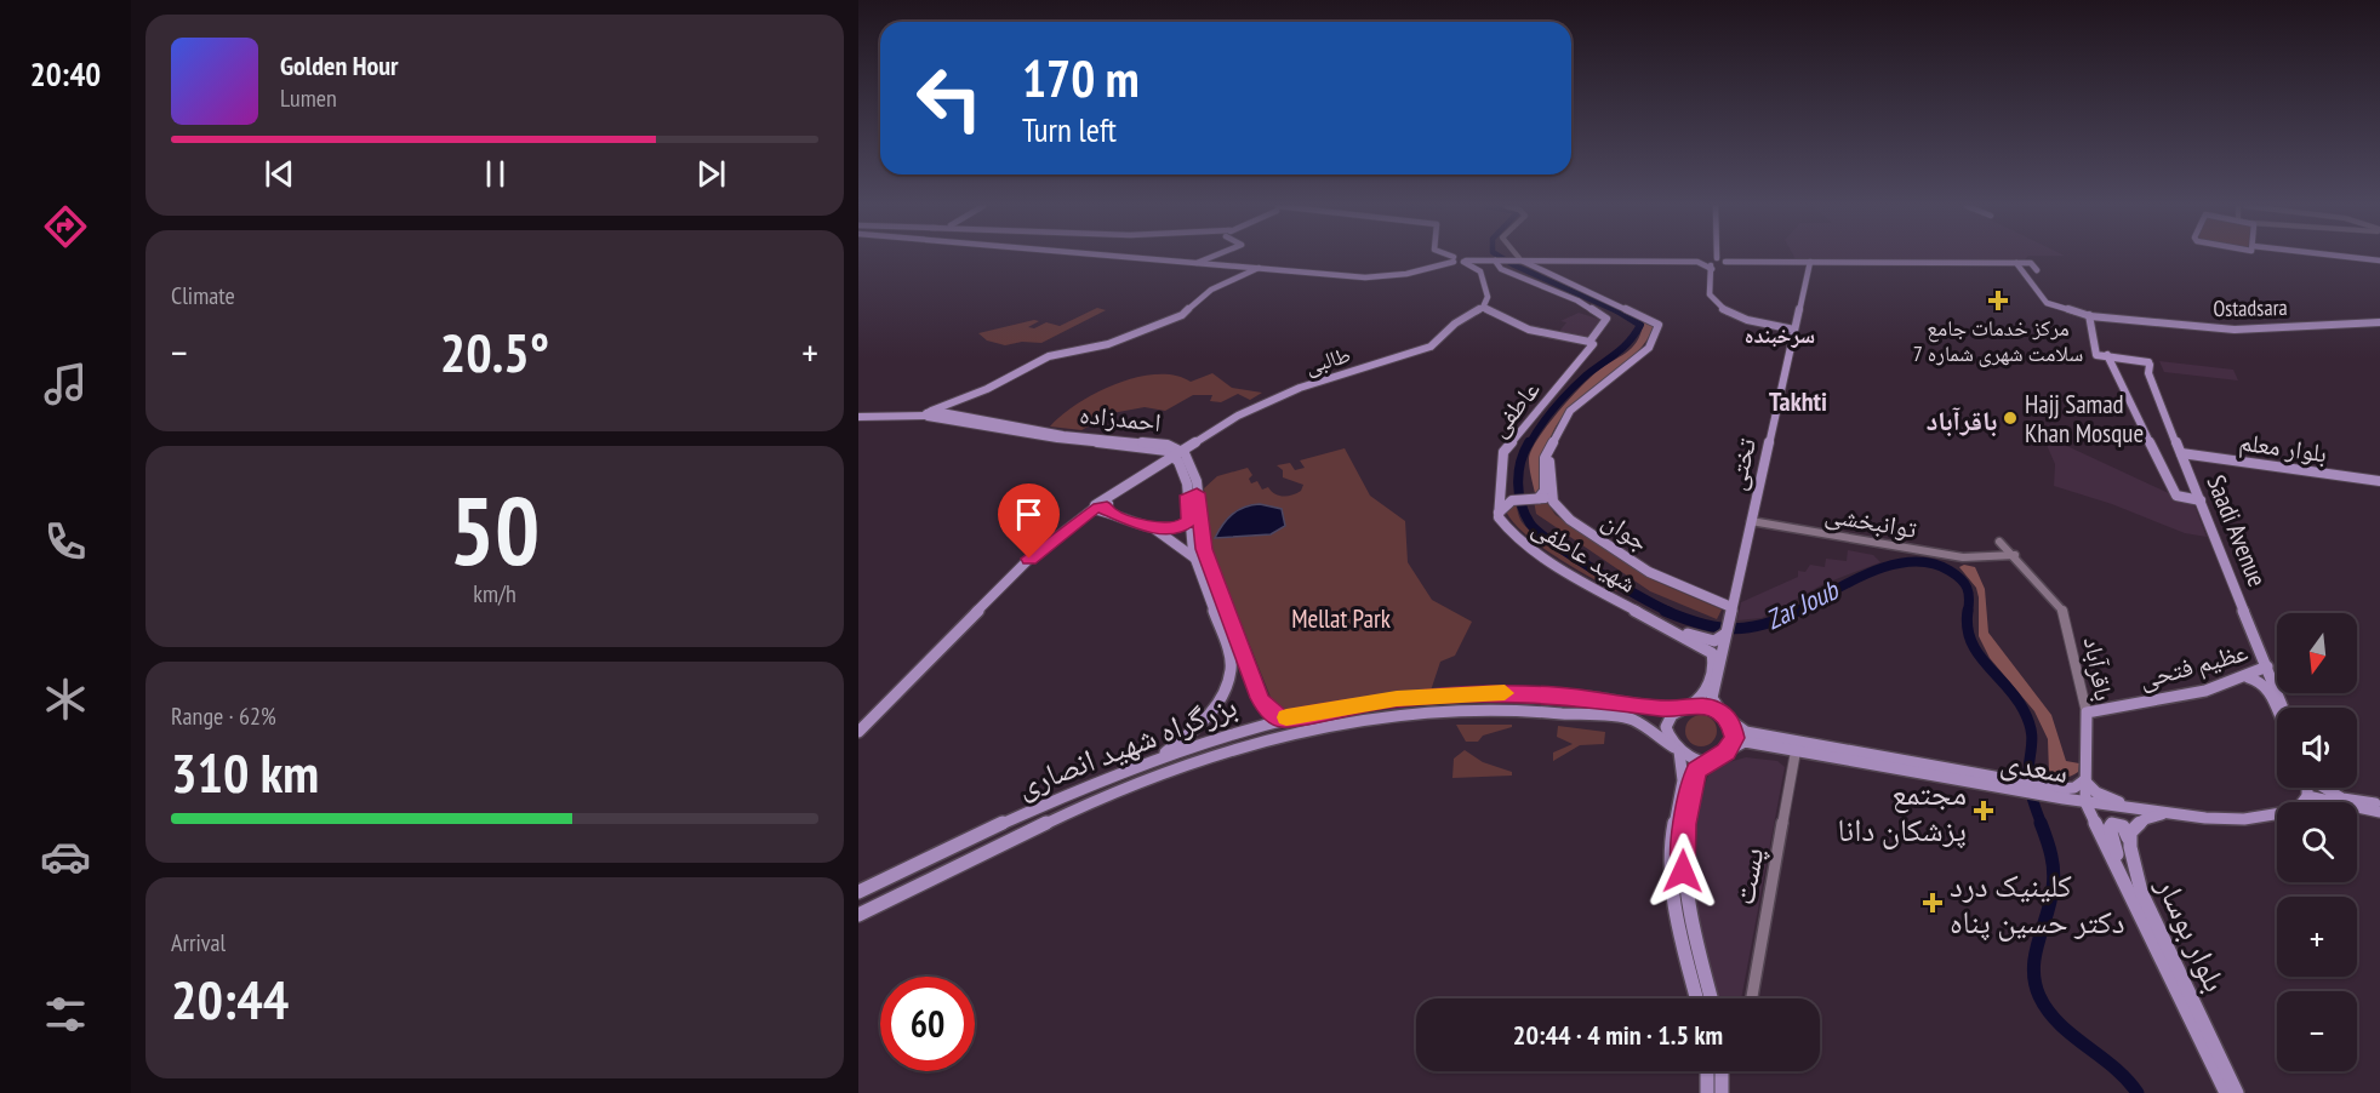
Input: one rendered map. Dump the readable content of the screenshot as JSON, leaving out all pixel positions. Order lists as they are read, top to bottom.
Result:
{
  "streets": {
    "main road": [
      "Ostadsara",
      "طالبی",
      "عاطفی",
      "احمدزاده",
      "بلوار معلم",
      "تختی",
      "جوان",
      "Saadi Avenue",
      "شهید عاطفی",
      "عظیم فتحی",
      "باقرآباد",
      "بزرگراه شهید انصاری",
      "سعدی",
      "بلوار بوسار"
    ],
    "street": ["توانبخشی", "پست"]
  },
  "crossings": [
    ["طالبی", "احمدزاده"],
    ["عاطفی", "شهید عاطفی"],
    ["احمدزاده", "بزرگراه شهید انصاری"],
    ["بلوار معلم", "Saadi Avenue"],
    ["تختی", "توانبخشی"],
    ["تختی", "جوان"],
    ["تختی", "شهید عاطفی"],
    ["تختی", "بزرگراه شهید انصاری"],
    ["تختی", "سعدی"],
    ["توانبخشی", "باقرآباد"],
    ["Saadi Avenue", "عظیم فتحی"],
    ["شهید عاطفی", "بزرگراه شهید انصاری"],
    ["شهید عاطفی", "سعدی"],
    ["عظیم فتحی", "باقرآباد"],
    ["باقرآباد", "سعدی"],
    ["باقرآباد", "بلوار بوسار"],
    ["بزرگراه شهید انصاری", "سعدی"],
    ["سعدی", "پست"],
    ["سعدی", "بلوار بوسار"]
  ],
  "districts": ["سرخبنده", "Takhti", "باقرآباد"],
  "water": ["Zar Joub"],
  "parks": ["Mellat Park"],
  "places": {
    "health": ["مرکز خدمات جامع سلامت شهری شماره 7", "مجتمع پزشکان دانا", "کلینیک درد دکتر حسین پناه"],
    "other": ["Hajj Samad Khan Mosque"]
  },
  "north": "bottom",
  "page": {
    "tabs": "20:40",
    "turn": ["170 m", "Turn left"],
    "song": ["Golden Hour", "Lumen"],
    "tile": [
      "Climate",
      ["50", "km/h"],
      ["Range · 62%", "310 km"],
      ["Arrival", "20:44"]
    ],
    "heat": ["−", "20.5°", "+"],
    "map_buttons": ["+", "−"],
    "limit": "60",
    "trip": "20:44 · 4 min · 1.5 km"
  }
}
